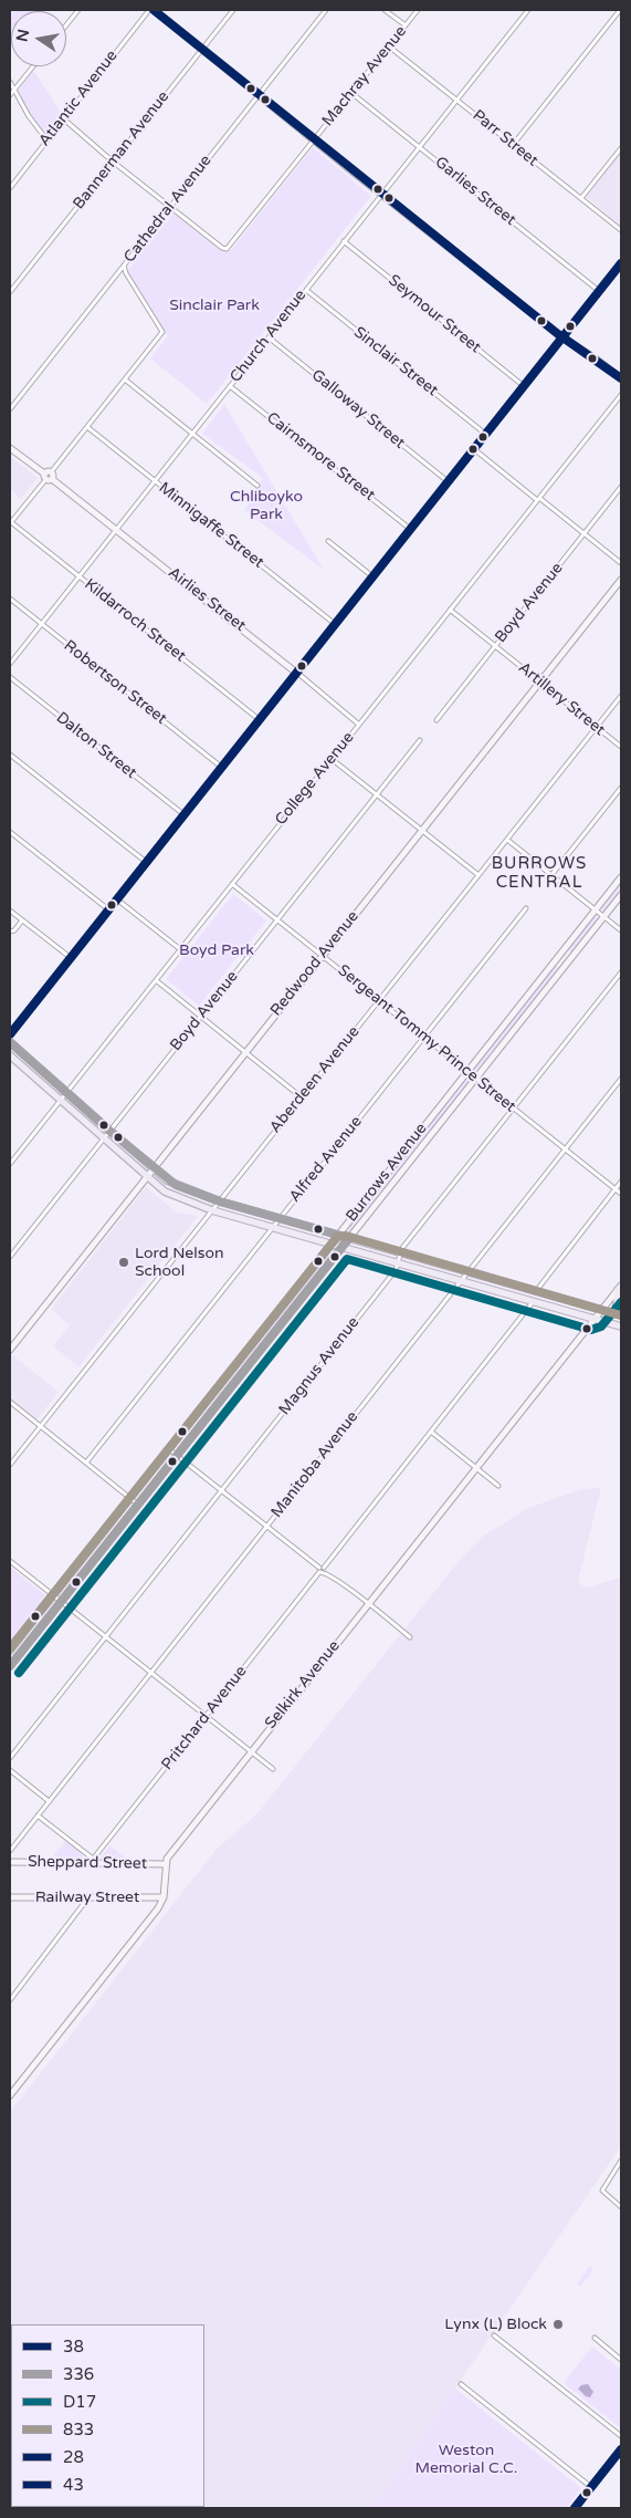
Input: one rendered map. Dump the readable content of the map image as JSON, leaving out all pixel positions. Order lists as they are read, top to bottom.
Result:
{
  "streets": {
    "street": [
      "Machray Avenue",
      "Atlantic Avenue",
      "Parr Street",
      "Bannerman Avenue",
      "Garlies Street",
      "Cathedral Avenue",
      "Seymour Street",
      "Church Avenue",
      "Sinclair Street",
      "Galloway Street",
      "Cairnsmore Street",
      "Minnigaffe Street",
      "Airlies Street",
      "Boyd Avenue",
      "Kildarroch Street",
      "Robertson Street",
      "Artillery Street",
      "Dalton Street",
      "College Avenue",
      "Redwood Avenue",
      "Sergeant Tommy Prince Street",
      "Aberdeen Avenue",
      "Alfred Avenue",
      "Burrows Avenue",
      "Magnus Avenue",
      "Manitoba Avenue",
      "Selkirk Avenue",
      "Pritchard Avenue",
      "Sheppard Street",
      "Railway Street"
    ]
  },
  "crossings": [
    ["Machray Avenue", "Parr Street"],
    ["Machray Avenue", "Garlies Street"],
    ["Machray Avenue", "Cathedral Avenue"],
    ["Parr Street", "Church Avenue"],
    ["Garlies Street", "Church Avenue"],
    ["Seymour Street", "Church Avenue"],
    ["Church Avenue", "Sinclair Street"],
    ["Church Avenue", "Galloway Street"],
    ["Church Avenue", "Cairnsmore Street"],
    ["Church Avenue", "Minnigaffe Street"],
    ["Church Avenue", "Airlies Street"],
    ["Church Avenue", "Kildarroch Street"],
    ["Church Avenue", "Robertson Street"],
    ["Airlies Street", "College Avenue"],
    ["Boyd Avenue", "Artillery Street"],
    ["Boyd Avenue", "Sergeant Tommy Prince Street"],
    ["Artillery Street", "College Avenue"],
    ["Artillery Street", "Redwood Avenue"],
    ["Artillery Street", "Aberdeen Avenue"],
    ["College Avenue", "Sergeant Tommy Prince Street"],
    ["Redwood Avenue", "Sergeant Tommy Prince Street"],
    ["Sergeant Tommy Prince Street", "Aberdeen Avenue"],
    ["Sergeant Tommy Prince Street", "Alfred Avenue"],
    ["Sergeant Tommy Prince Street", "Burrows Avenue"],
    ["Sergeant Tommy Prince Street", "Magnus Avenue"],
    ["Sergeant Tommy Prince Street", "Manitoba Avenue"],
    ["Selkirk Avenue", "Sheppard Street"],
    ["Pritchard Avenue", "Sheppard Street"]
  ],
  "districts": ["BURROWS CENTRAL"],
  "parks": [
    "Sinclair Park",
    "Chliboyko Park",
    "Boyd Park",
    "Weston Memorial C.C."
  ],
  "places": ["Lord Nelson School", "Lynx (L) Block"],
  "lines": [
    "transit line 28",
    "transit line 38",
    "transit line 336",
    "transit line 833",
    "transit line D17",
    "transit line 43"
  ],
  "legend": [
    "38",
    "336",
    "D17",
    "833",
    "28",
    "43"
  ],
  "north": "left"
}
